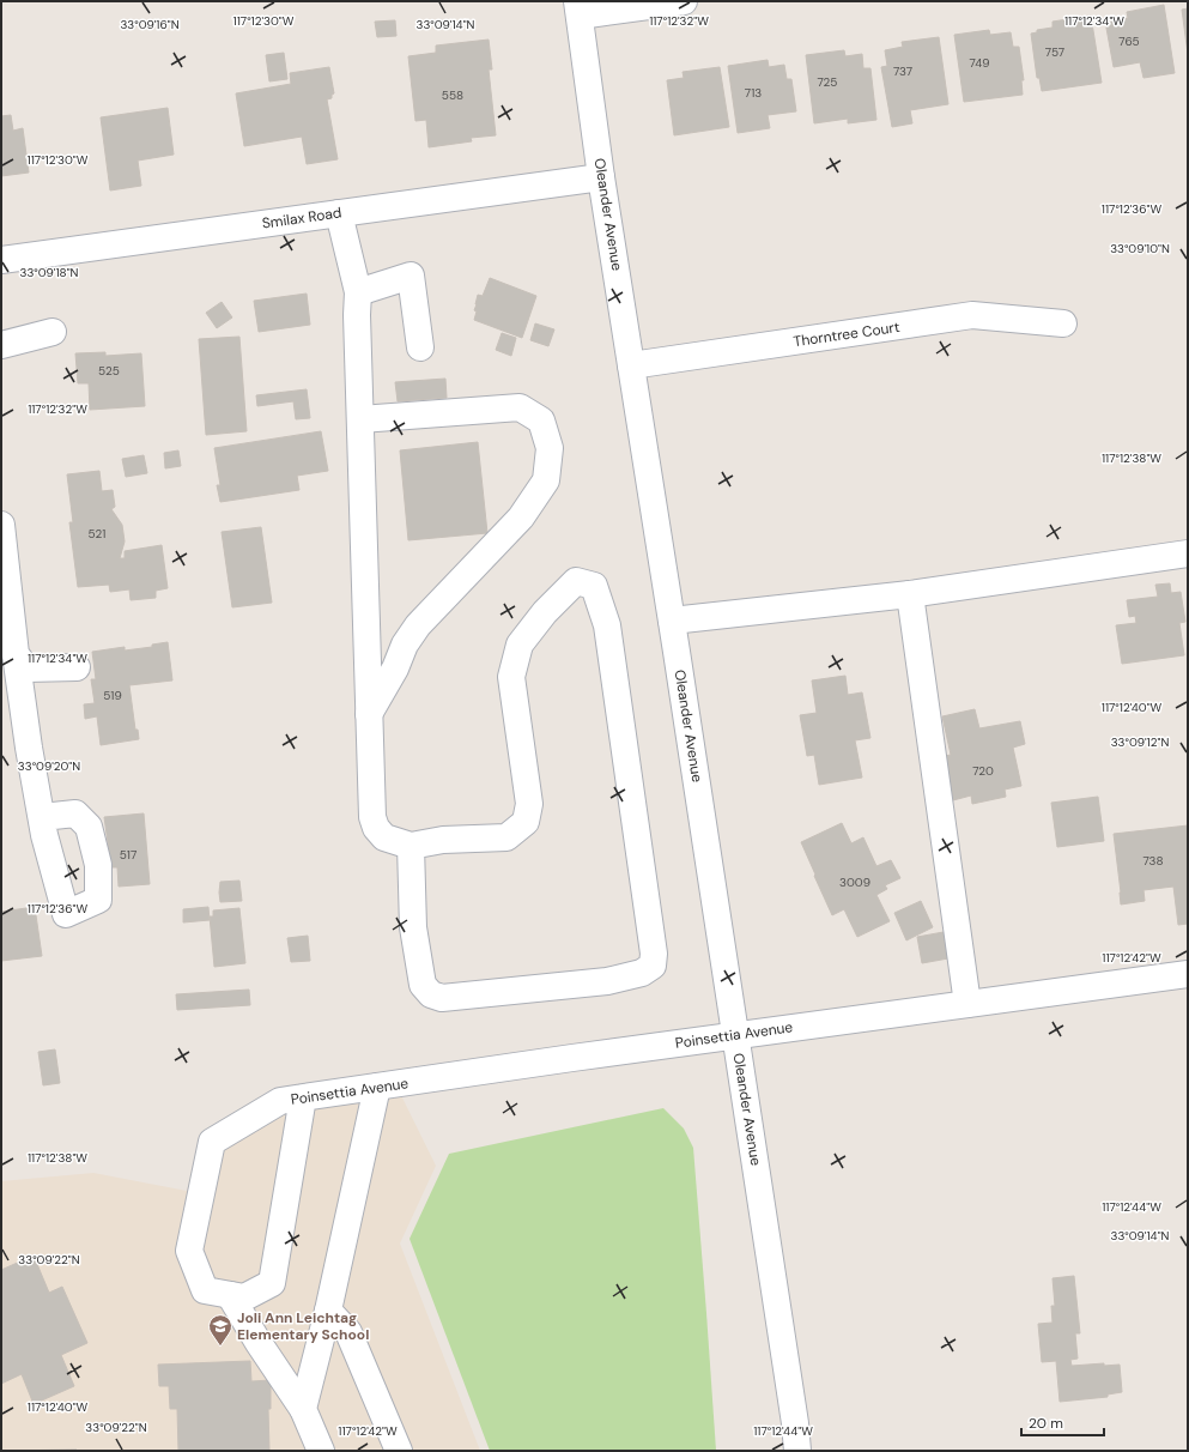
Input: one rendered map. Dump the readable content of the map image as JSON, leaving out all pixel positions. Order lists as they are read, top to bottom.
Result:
{
  "streets": {
    "street": [
      "Oleander Avenue",
      "Smilax Road",
      "Thorntree Court",
      "Poinsettia Avenue"
    ]
  },
  "crossings": [
    ["Oleander Avenue", "Smilax Road"],
    ["Oleander Avenue", "Thorntree Court"],
    ["Oleander Avenue", "Poinsettia Avenue"]
  ],
  "places": {
    "school or university": ["Joli Ann Leichtag Elementary School"]
  },
  "house_numbers": [
    "765",
    "757",
    "749",
    "737",
    "725",
    "713",
    "558",
    "525",
    "521",
    "519",
    "720",
    "517",
    "738",
    "3009"
  ],
  "scale_bar": "20 m",
  "coordinates": [
    "117°12'30\"W",
    "117°12'32\"W",
    "117°12'34\"W",
    "33°09'16\"N",
    "33°09'14\"N",
    "117°12'36\"W",
    "33°09'10\"N",
    "33°09'18\"N",
    "117°12'38\"W",
    "117°12'40\"W",
    "33°09'12\"N",
    "33°09'20\"N",
    "117°12'42\"W",
    "117°12'44\"W",
    "33°09'22\"N"
  ]
}
